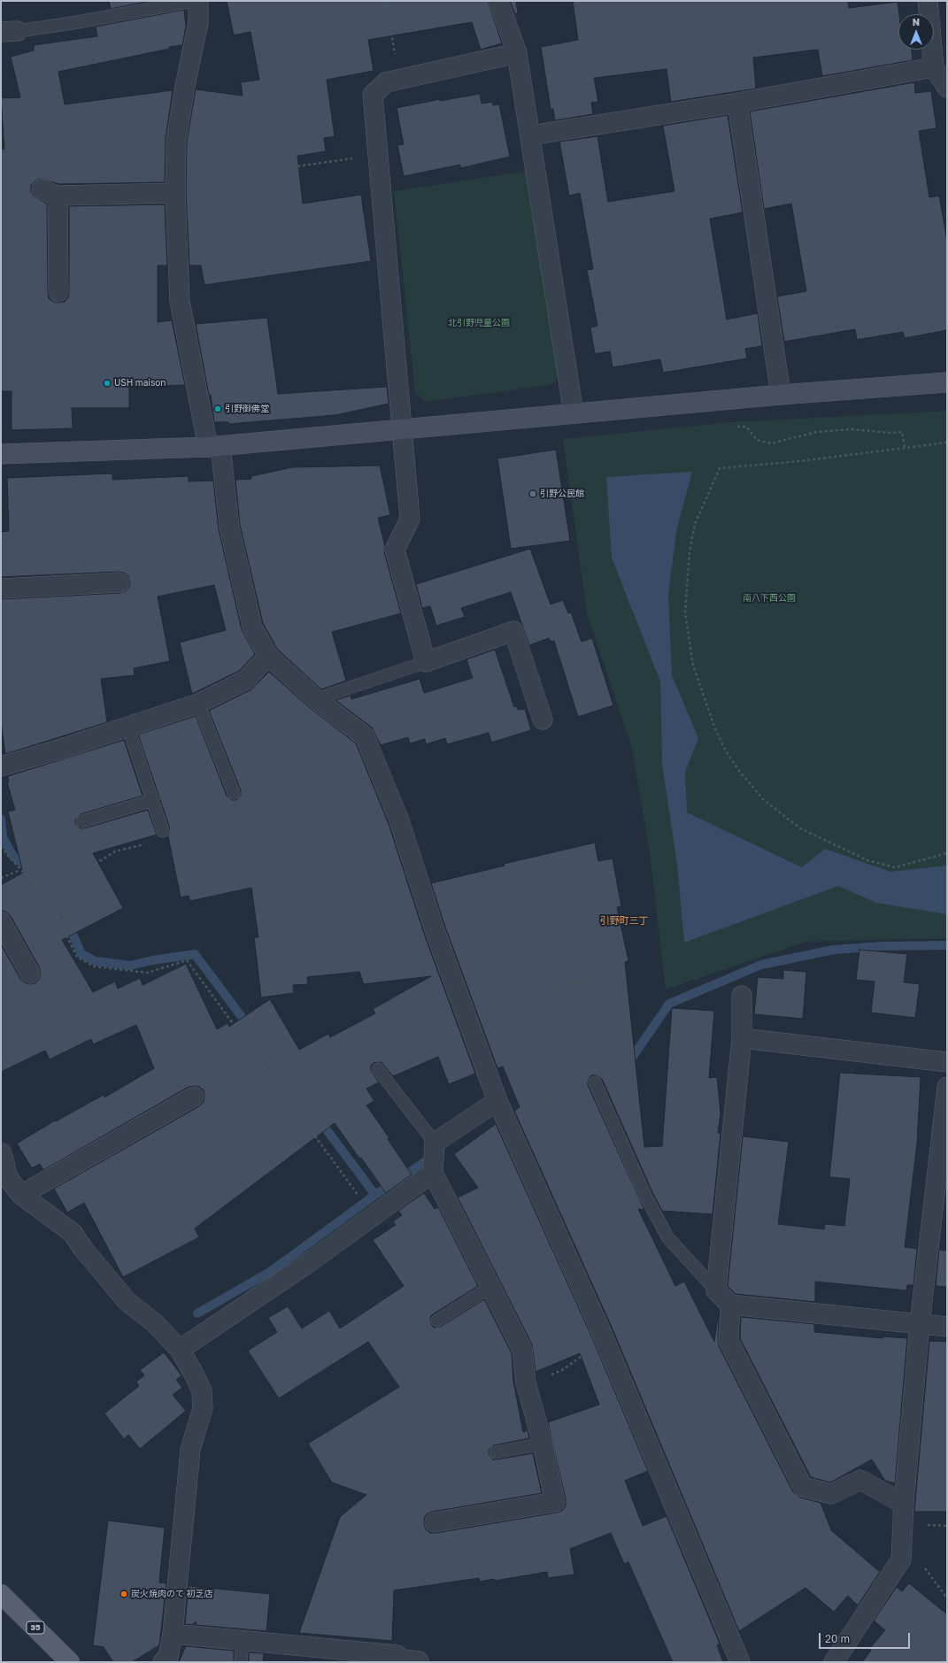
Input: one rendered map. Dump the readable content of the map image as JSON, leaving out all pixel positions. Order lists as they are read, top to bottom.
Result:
{
  "streets": {
    "main road": ["35"]
  },
  "districts": ["引野町三丁"],
  "parks": ["北引野児童公園", "南八下西公園"],
  "places": [
    "USH maison",
    "引野御佛堂",
    "引野公民館",
    "炭火焼肉のて 初芝店"
  ],
  "scale_bar": "20 m",
  "north": "top"
}
